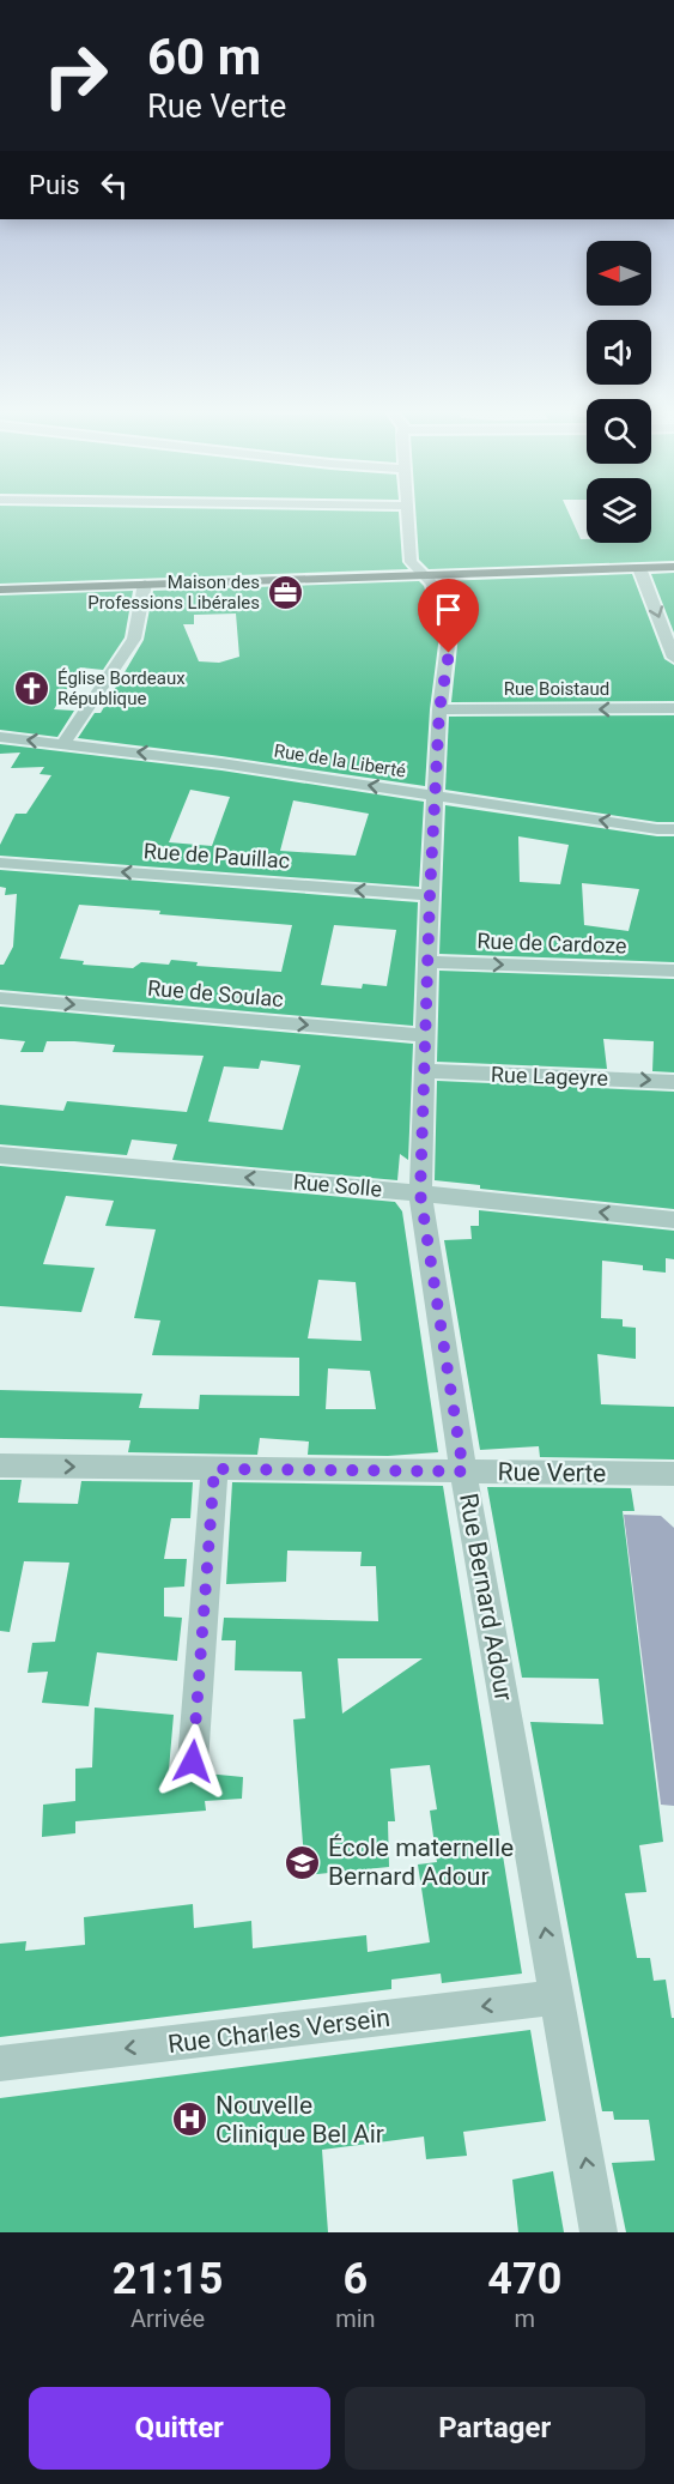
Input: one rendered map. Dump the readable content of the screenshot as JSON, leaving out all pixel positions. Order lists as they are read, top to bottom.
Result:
{
  "streets": {
    "street": [
      "Rue Boistaud",
      "Rue de la Liberté",
      "Rue de Pauillac",
      "Rue de Cardoze",
      "Rue de Soulac",
      "Rue Lageyre",
      "Rue Solle",
      "Rue Verte",
      "Rue Bernard Adour",
      "Rue Charles Versein"
    ]
  },
  "crossings": [
    ["Rue Boistaud", "Rue Bernard Adour"],
    ["Rue de la Liberté", "Rue Bernard Adour"],
    ["Rue de Pauillac", "Rue Bernard Adour"],
    ["Rue de Cardoze", "Rue Bernard Adour"],
    ["Rue de Soulac", "Rue Bernard Adour"],
    ["Rue Lageyre", "Rue Bernard Adour"],
    ["Rue Solle", "Rue Bernard Adour"],
    ["Rue Verte", "Rue Bernard Adour"],
    ["Rue Bernard Adour", "Rue Charles Versein"]
  ],
  "one_way": [
    "Rue Boistaud",
    "Rue de la Liberté",
    "Rue de Pauillac",
    "Rue de Cardoze",
    "Rue de Soulac",
    "Rue Lageyre",
    "Rue Solle",
    "Rue Bernard Adour",
    "Rue Charles Versein"
  ],
  "places": {
    "office": ["Maison des Professions Libérales"],
    "church": ["Église Bordeaux République"],
    "school or university": ["École maternelle Bernard Adour"],
    "hospital": ["Nouvelle Clinique Bel Air"]
  },
  "north": "left",
  "page": {
    "turn": ["60 m", "Rue Verte"],
    "then": "Puis",
    "eta": [
      "21:15",
      "Arrivée",
      "6",
      "min",
      "470",
      "m"
    ],
    "buttons": ["Quitter", "Partager"]
  }
}
